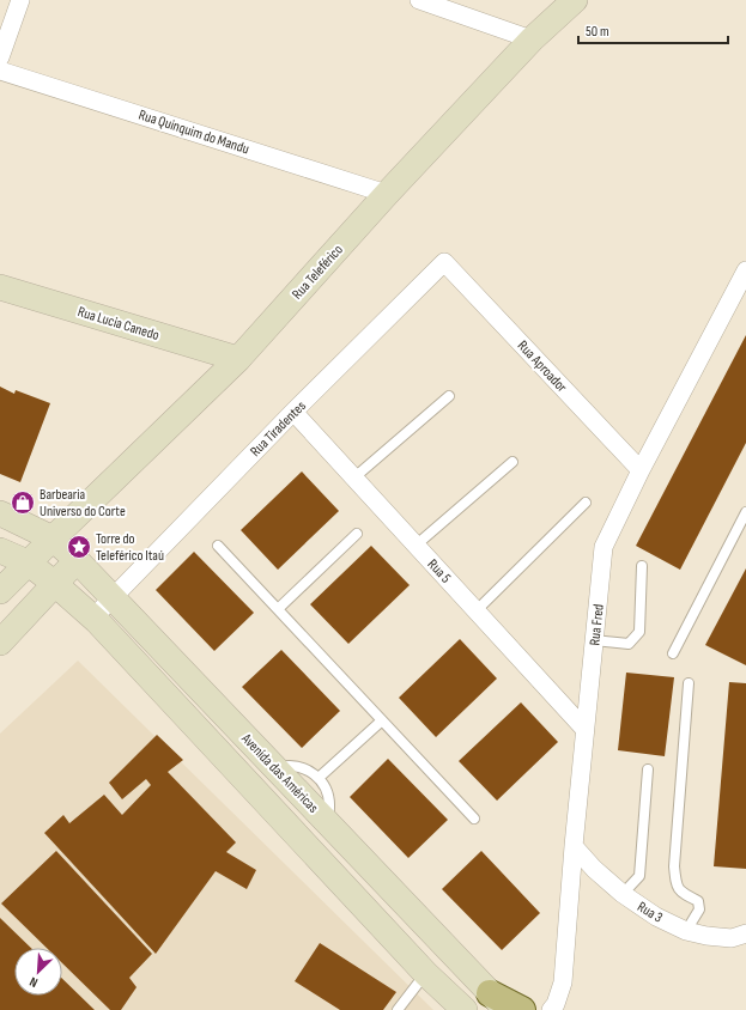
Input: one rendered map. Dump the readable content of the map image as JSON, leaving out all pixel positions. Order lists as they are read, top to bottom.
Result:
{
  "streets": {
    "main road": ["Rua Teleférico", "Rua Lucia Canedo", "Avenida das Américas"],
    "street": [
      "Rua Quinquim do Mandu",
      "Rua Aproador",
      "Rua Tiradentes",
      "Rua 5",
      "Rua Fred",
      "Rua 3"
    ]
  },
  "crossings": [
    ["Rua Quinquim do Mandu", "Rua Teleférico"],
    ["Rua Teleférico", "Rua Lucia Canedo"],
    ["Rua Teleférico", "Avenida das Américas"],
    ["Rua Aproador", "Rua Tiradentes"],
    ["Rua Aproador", "Rua Fred"],
    ["Rua Tiradentes", "Rua 5"],
    ["Rua Tiradentes", "Avenida das Américas"],
    ["Rua 5", "Rua Fred"],
    ["Rua Fred", "Rua 3"]
  ],
  "places": {
    "shop": ["Barbearia Universo do Corte"],
    "place": ["Torre do Teleférico Itaú"]
  },
  "scale_bar": "50 m",
  "north": "bottom left"
}
